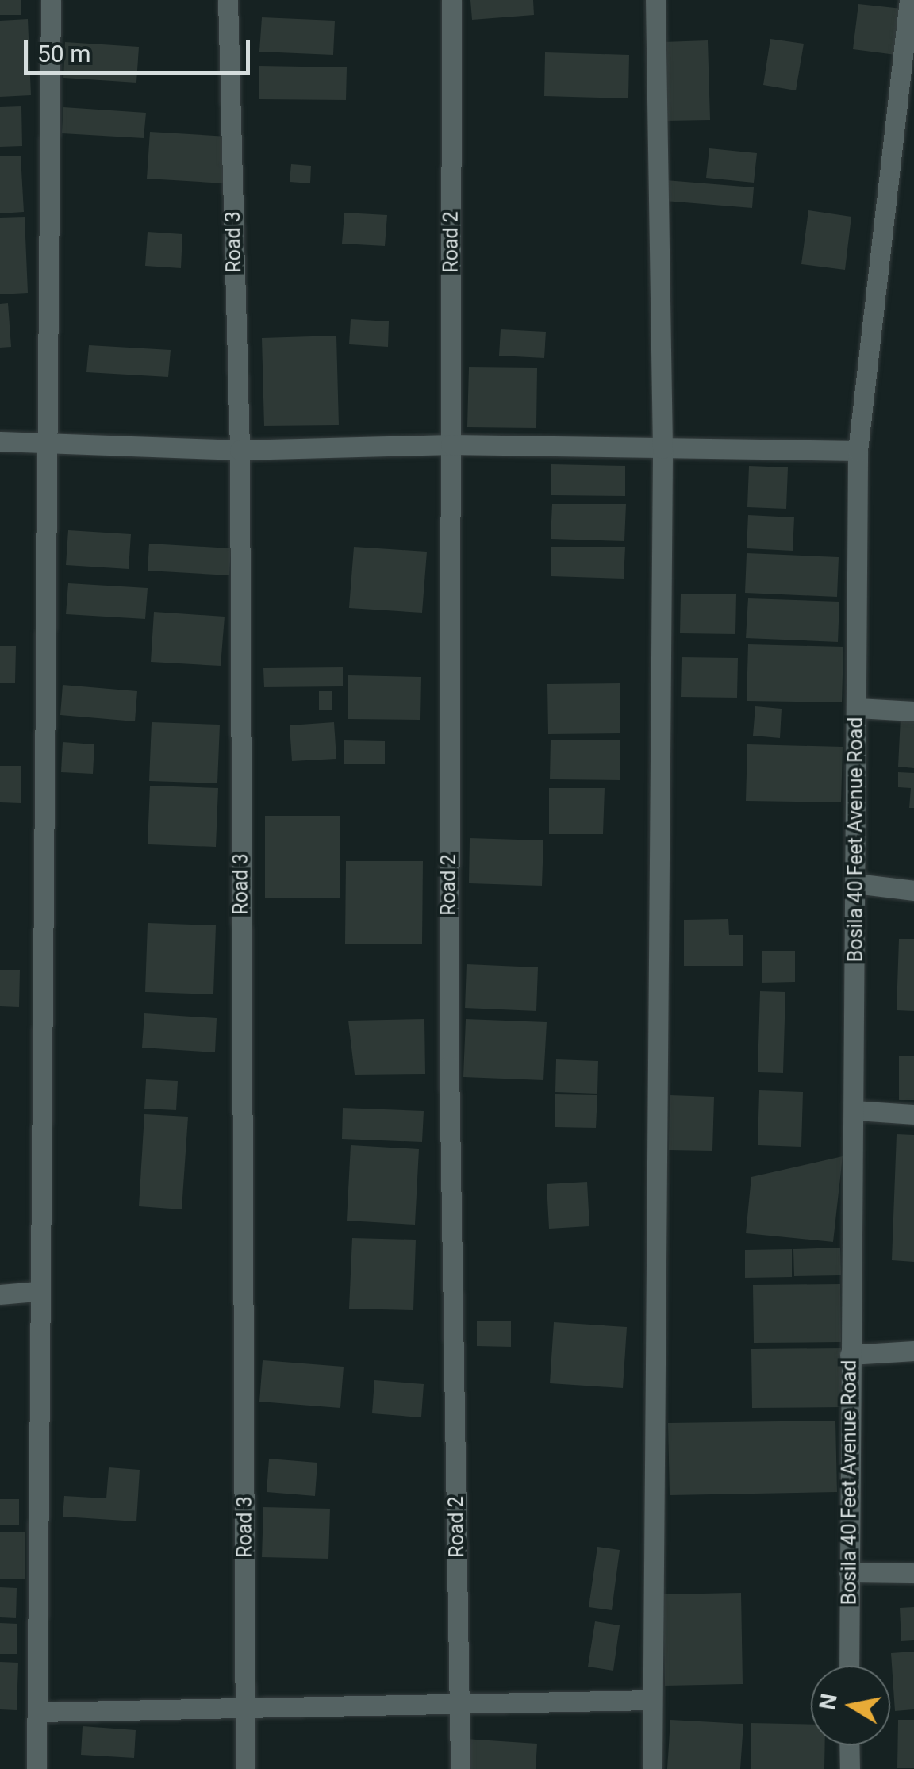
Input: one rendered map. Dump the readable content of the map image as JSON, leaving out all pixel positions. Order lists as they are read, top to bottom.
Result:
{
  "streets": {
    "street": ["Road 3", "Road 2", "Bosila 40 Feet Avenue Road"]
  },
  "scale_bar": "50 m",
  "north": "left"
}
